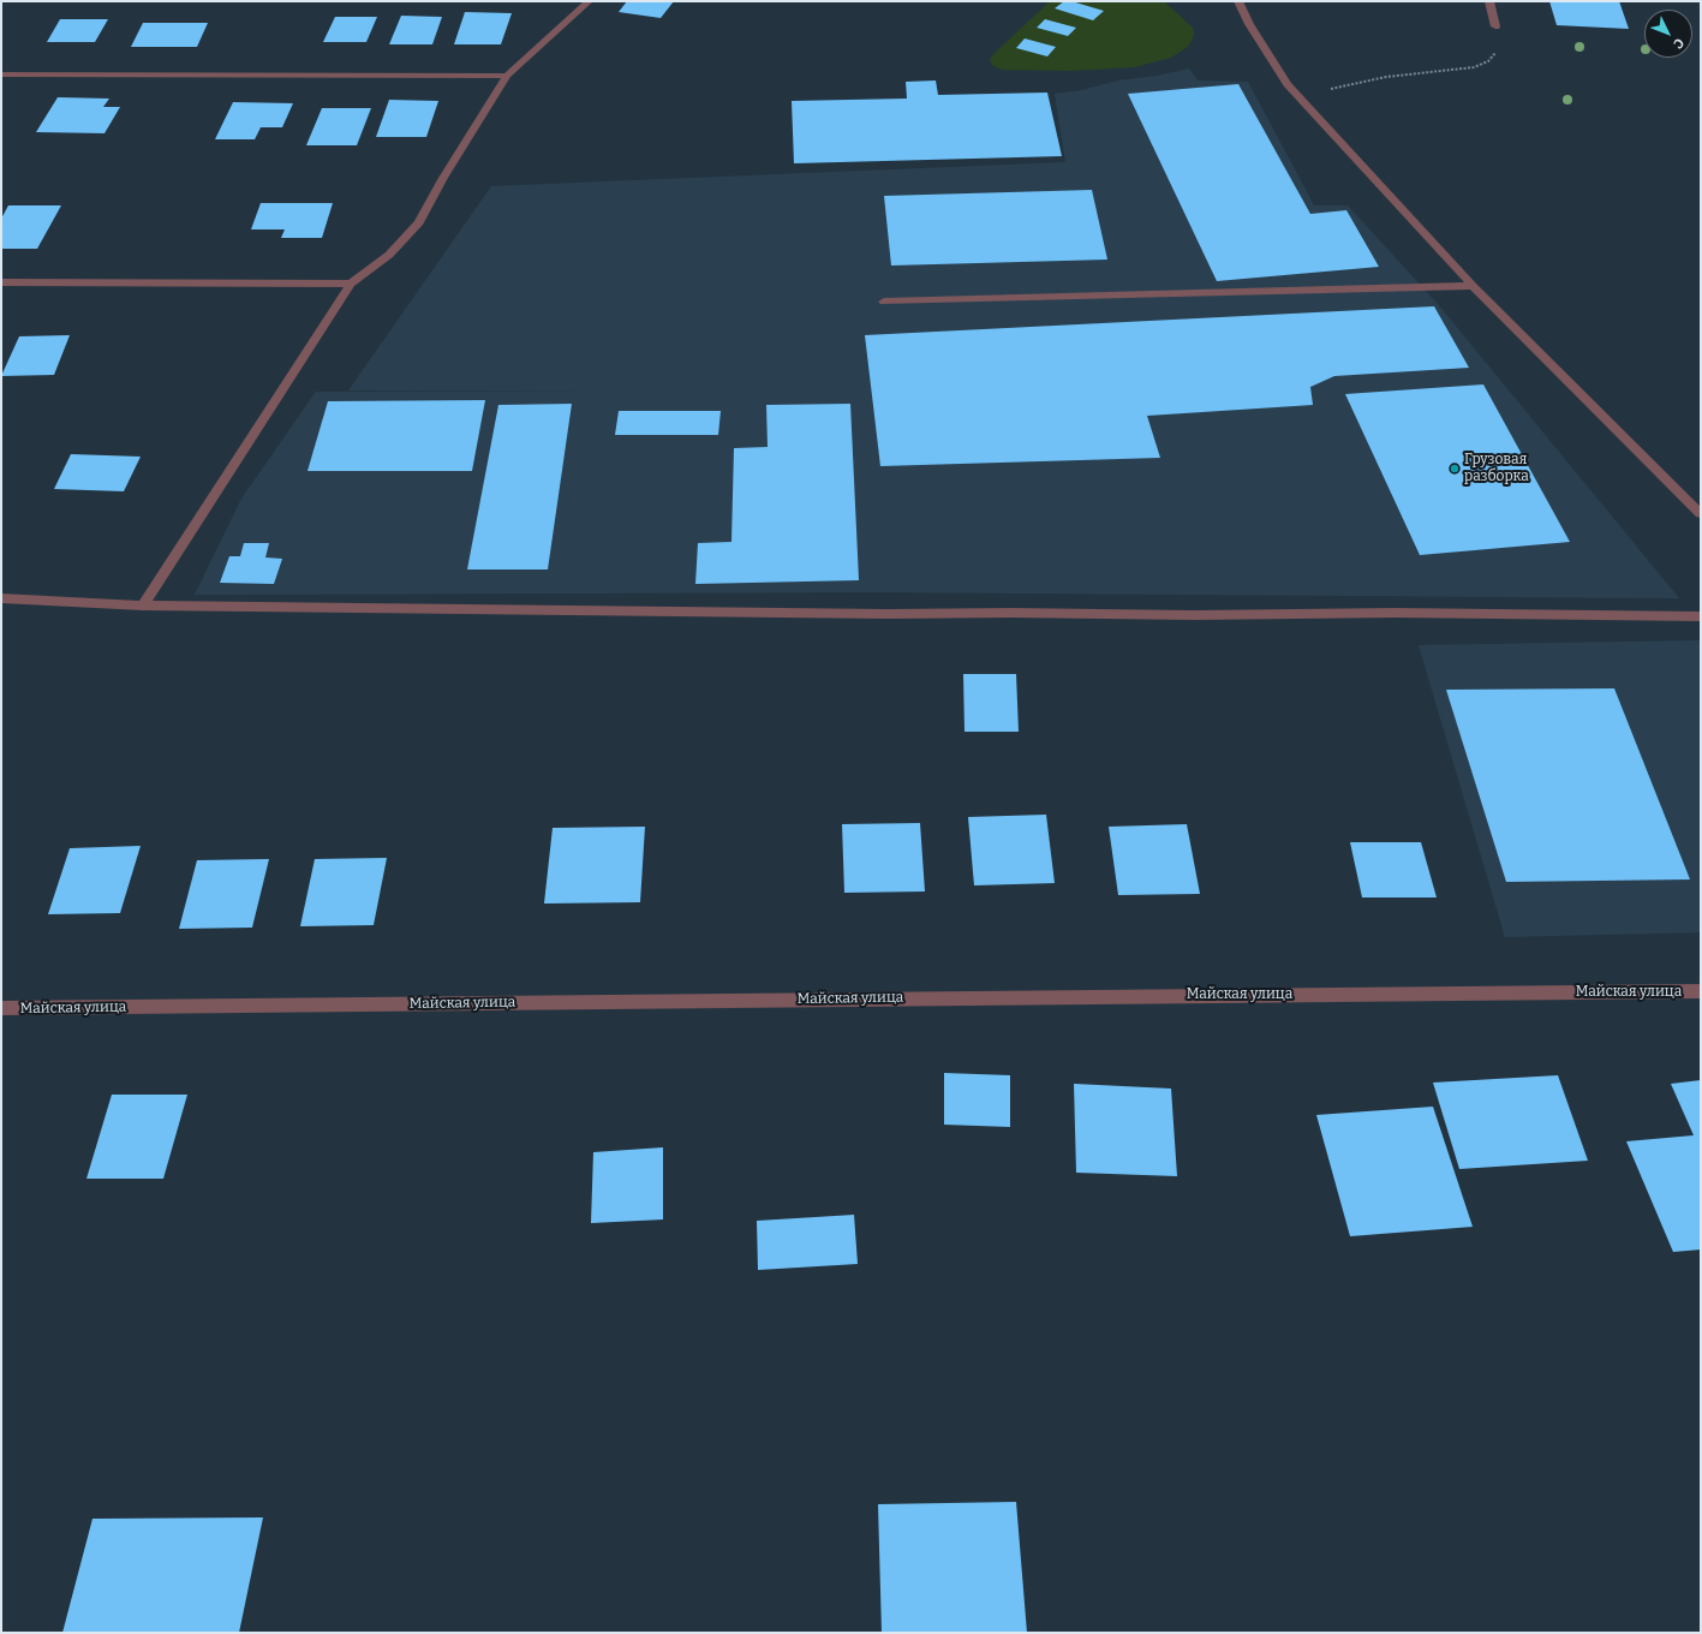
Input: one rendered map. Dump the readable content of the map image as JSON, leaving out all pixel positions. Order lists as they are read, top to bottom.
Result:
{
  "streets": {
    "street": ["Майская улица"]
  },
  "places": ["Грузовая разборка"],
  "north": "bottom right"
}
